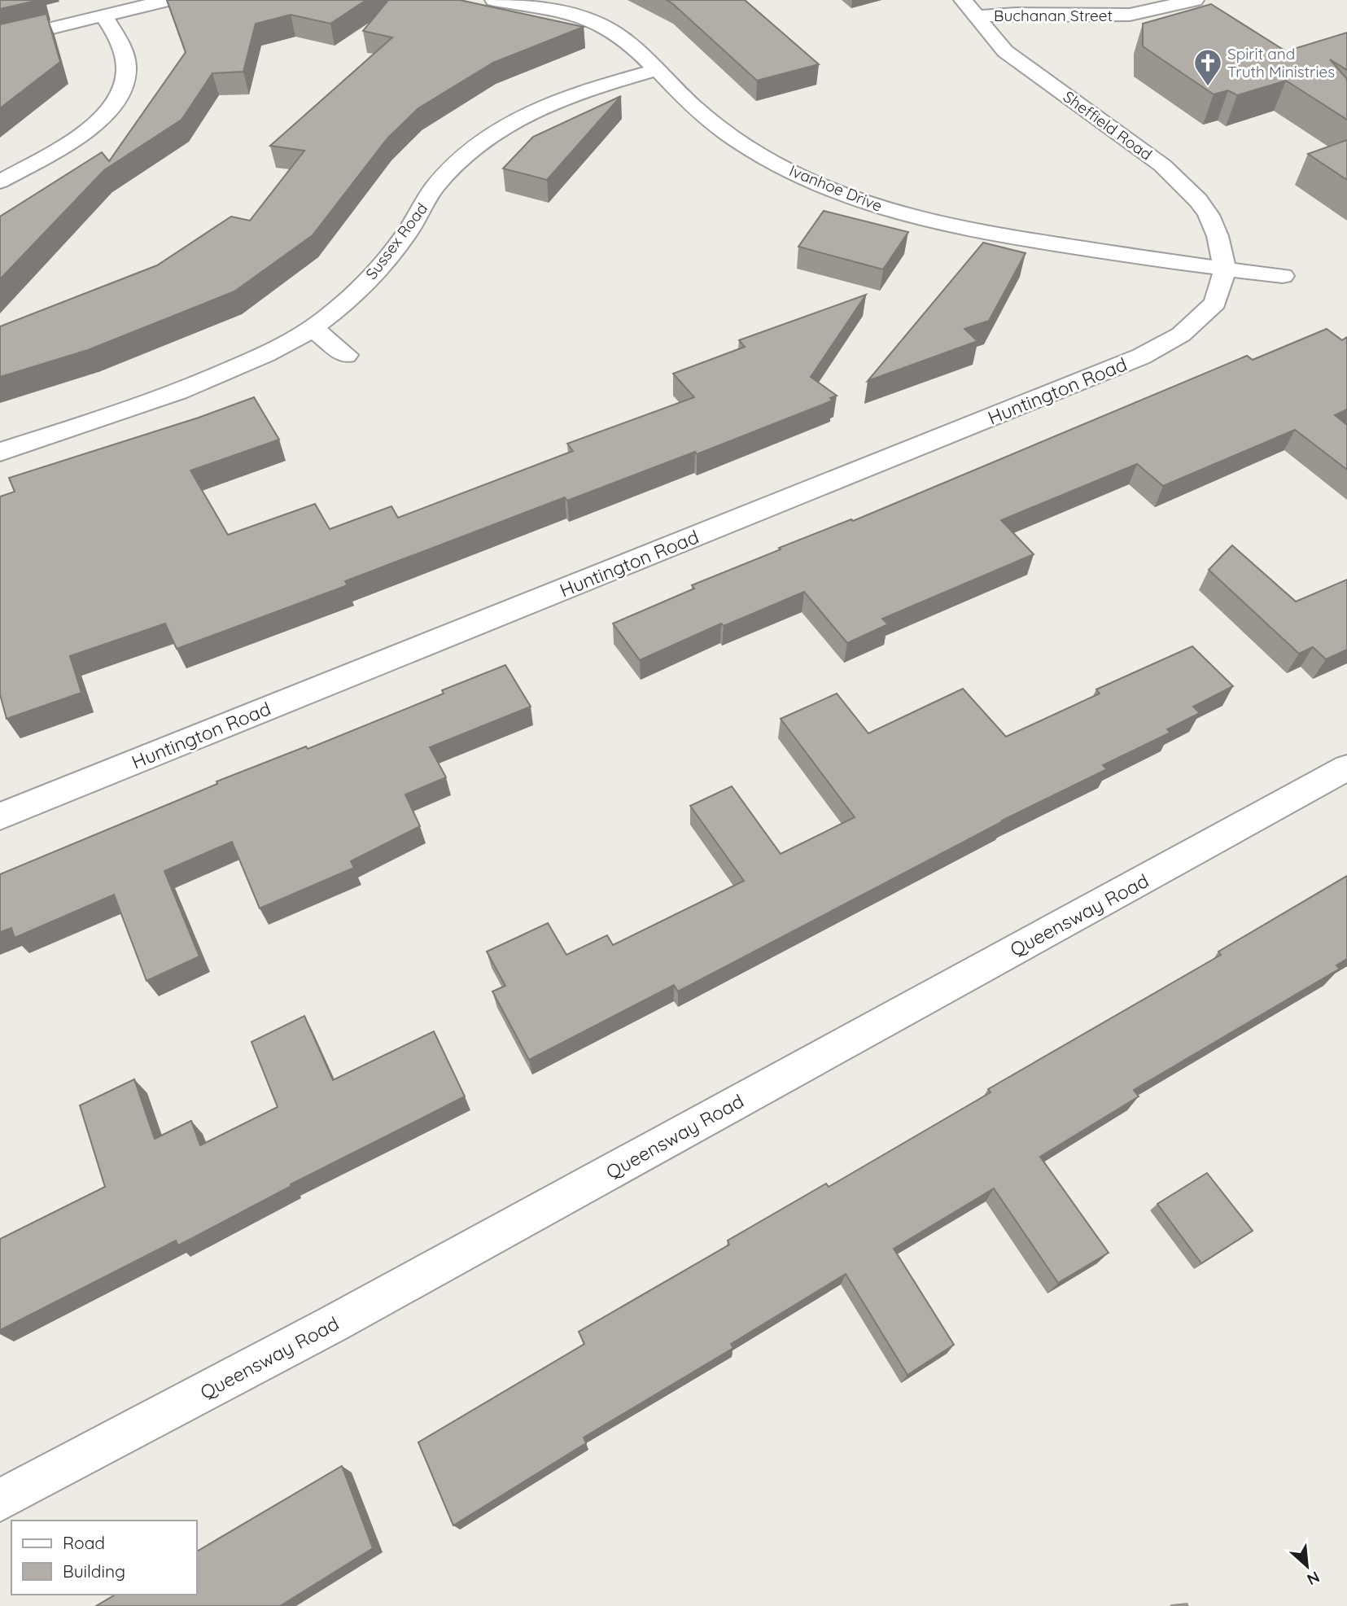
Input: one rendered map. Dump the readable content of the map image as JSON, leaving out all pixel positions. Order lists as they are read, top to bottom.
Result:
{
  "streets": {
    "street": [
      "Buchanan Street",
      "Sheffield Road",
      "Ivanhoe Drive",
      "Sussex Road",
      "Huntington Road",
      "Queensway Road"
    ]
  },
  "crossings": [
    ["Buchanan Street", "Sheffield Road"],
    ["Sheffield Road", "Ivanhoe Drive"],
    ["Sheffield Road", "Huntington Road"],
    ["Ivanhoe Drive", "Sussex Road"],
    ["Ivanhoe Drive", "Huntington Road"]
  ],
  "places": {
    "church": ["Spirit and Truth Ministries"]
  },
  "legend": ["Road", "Building"],
  "north": "bottom right"
}
